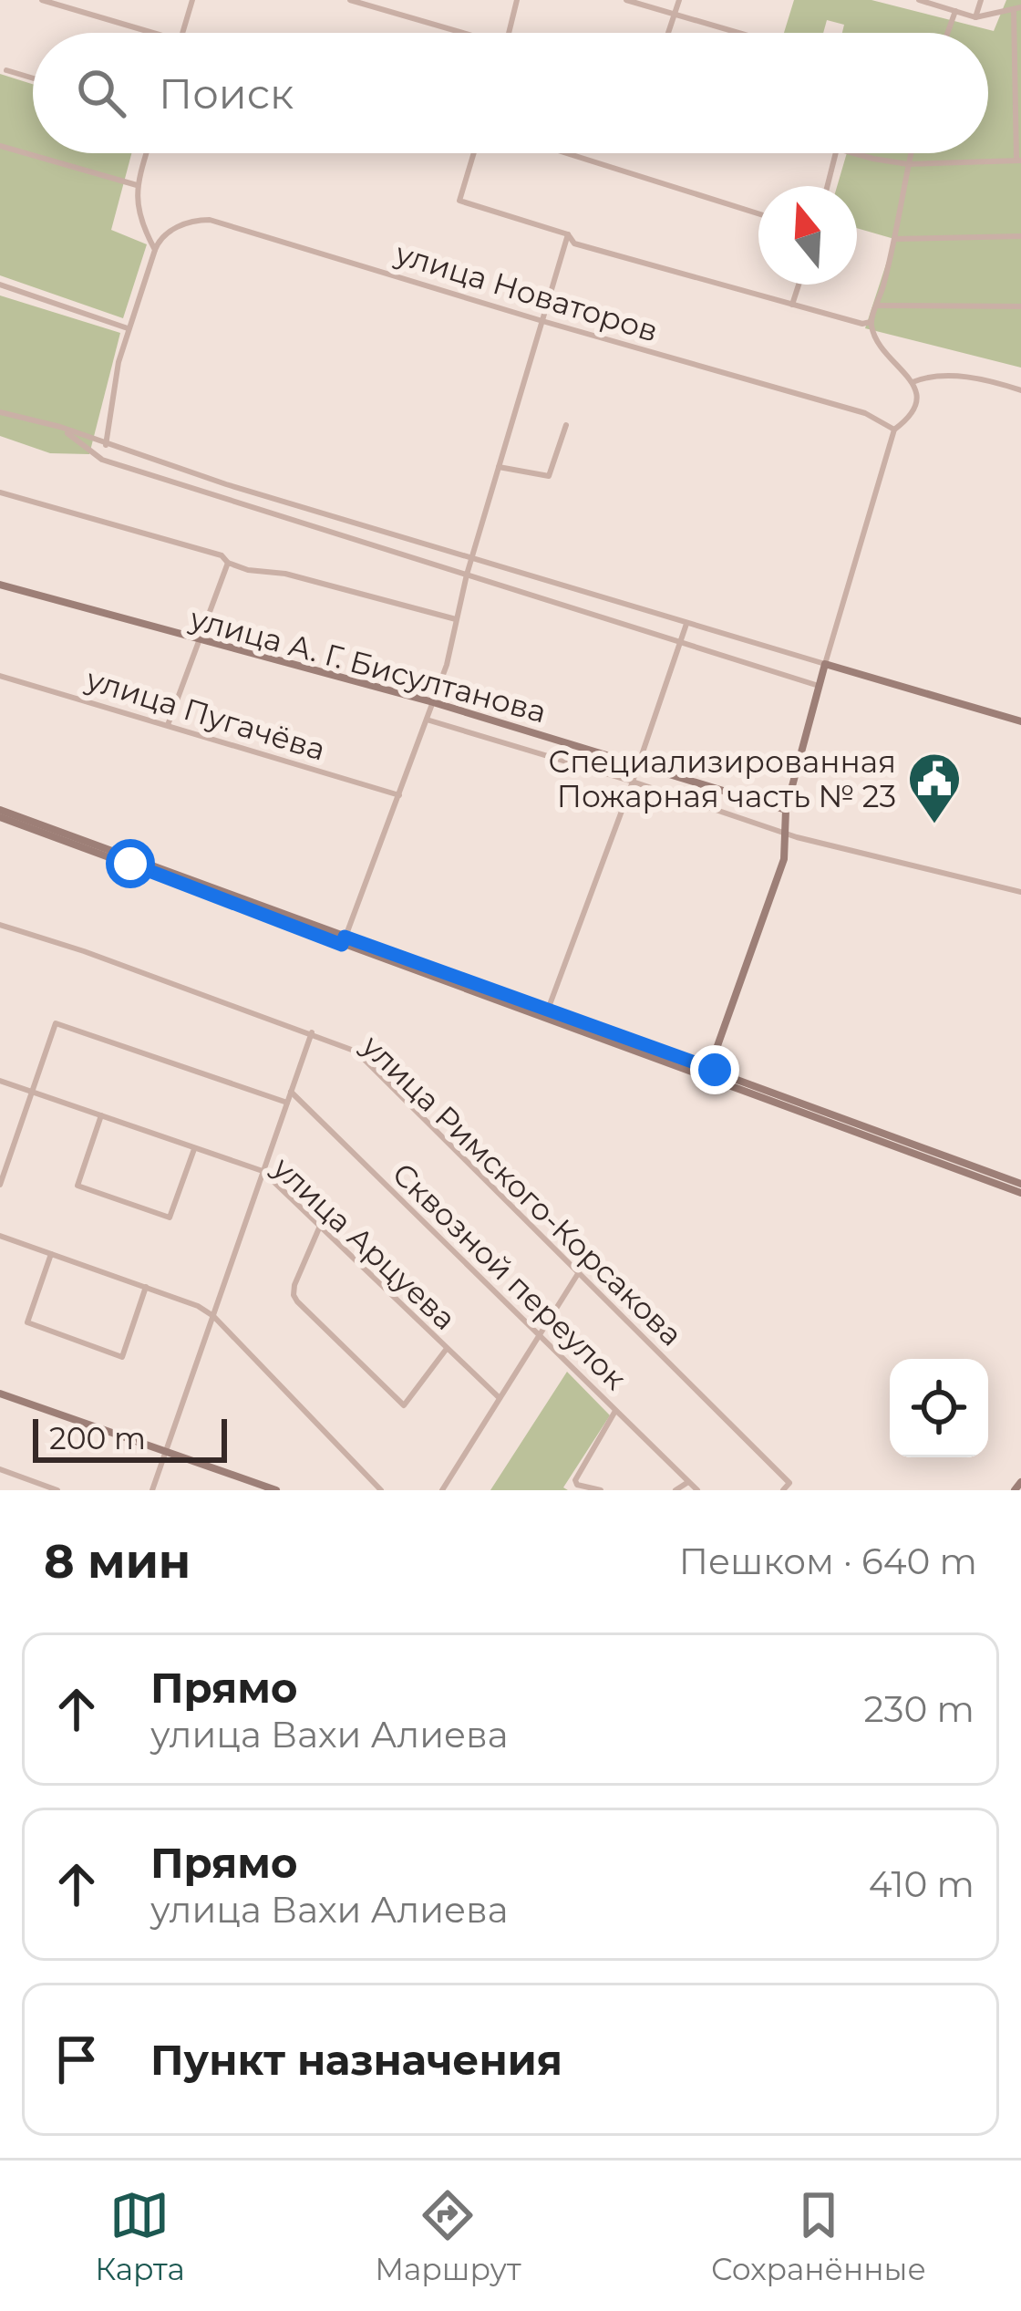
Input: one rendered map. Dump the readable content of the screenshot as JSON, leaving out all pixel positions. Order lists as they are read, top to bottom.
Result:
{
  "streets": {
    "main road": ["улица А. Г. Бисултанова"],
    "street": [
      "улица Новаторов",
      "улица Пугачёва",
      "улица Римского-Корсакова",
      "улица Арцуева",
      "Сквозной переулок"
    ]
  },
  "places": {
    "public building": ["Специализированная Пожарная часть № 23"]
  },
  "scale_bar": "200 m",
  "north": "top",
  "page": {
    "search": "Поиск",
    "scale": "200 m",
    "heading": ["8 мин", "Пешком · 640 m"],
    "list": [
      ["Прямо", "улица Вахи Алиева", "230 m"],
      ["Прямо", "улица Вахи Алиева", "410 m"],
      "Пункт назначения"
    ],
    "nav": ["Карта", "Маршрут", "Сохранённые"]
  }
}
